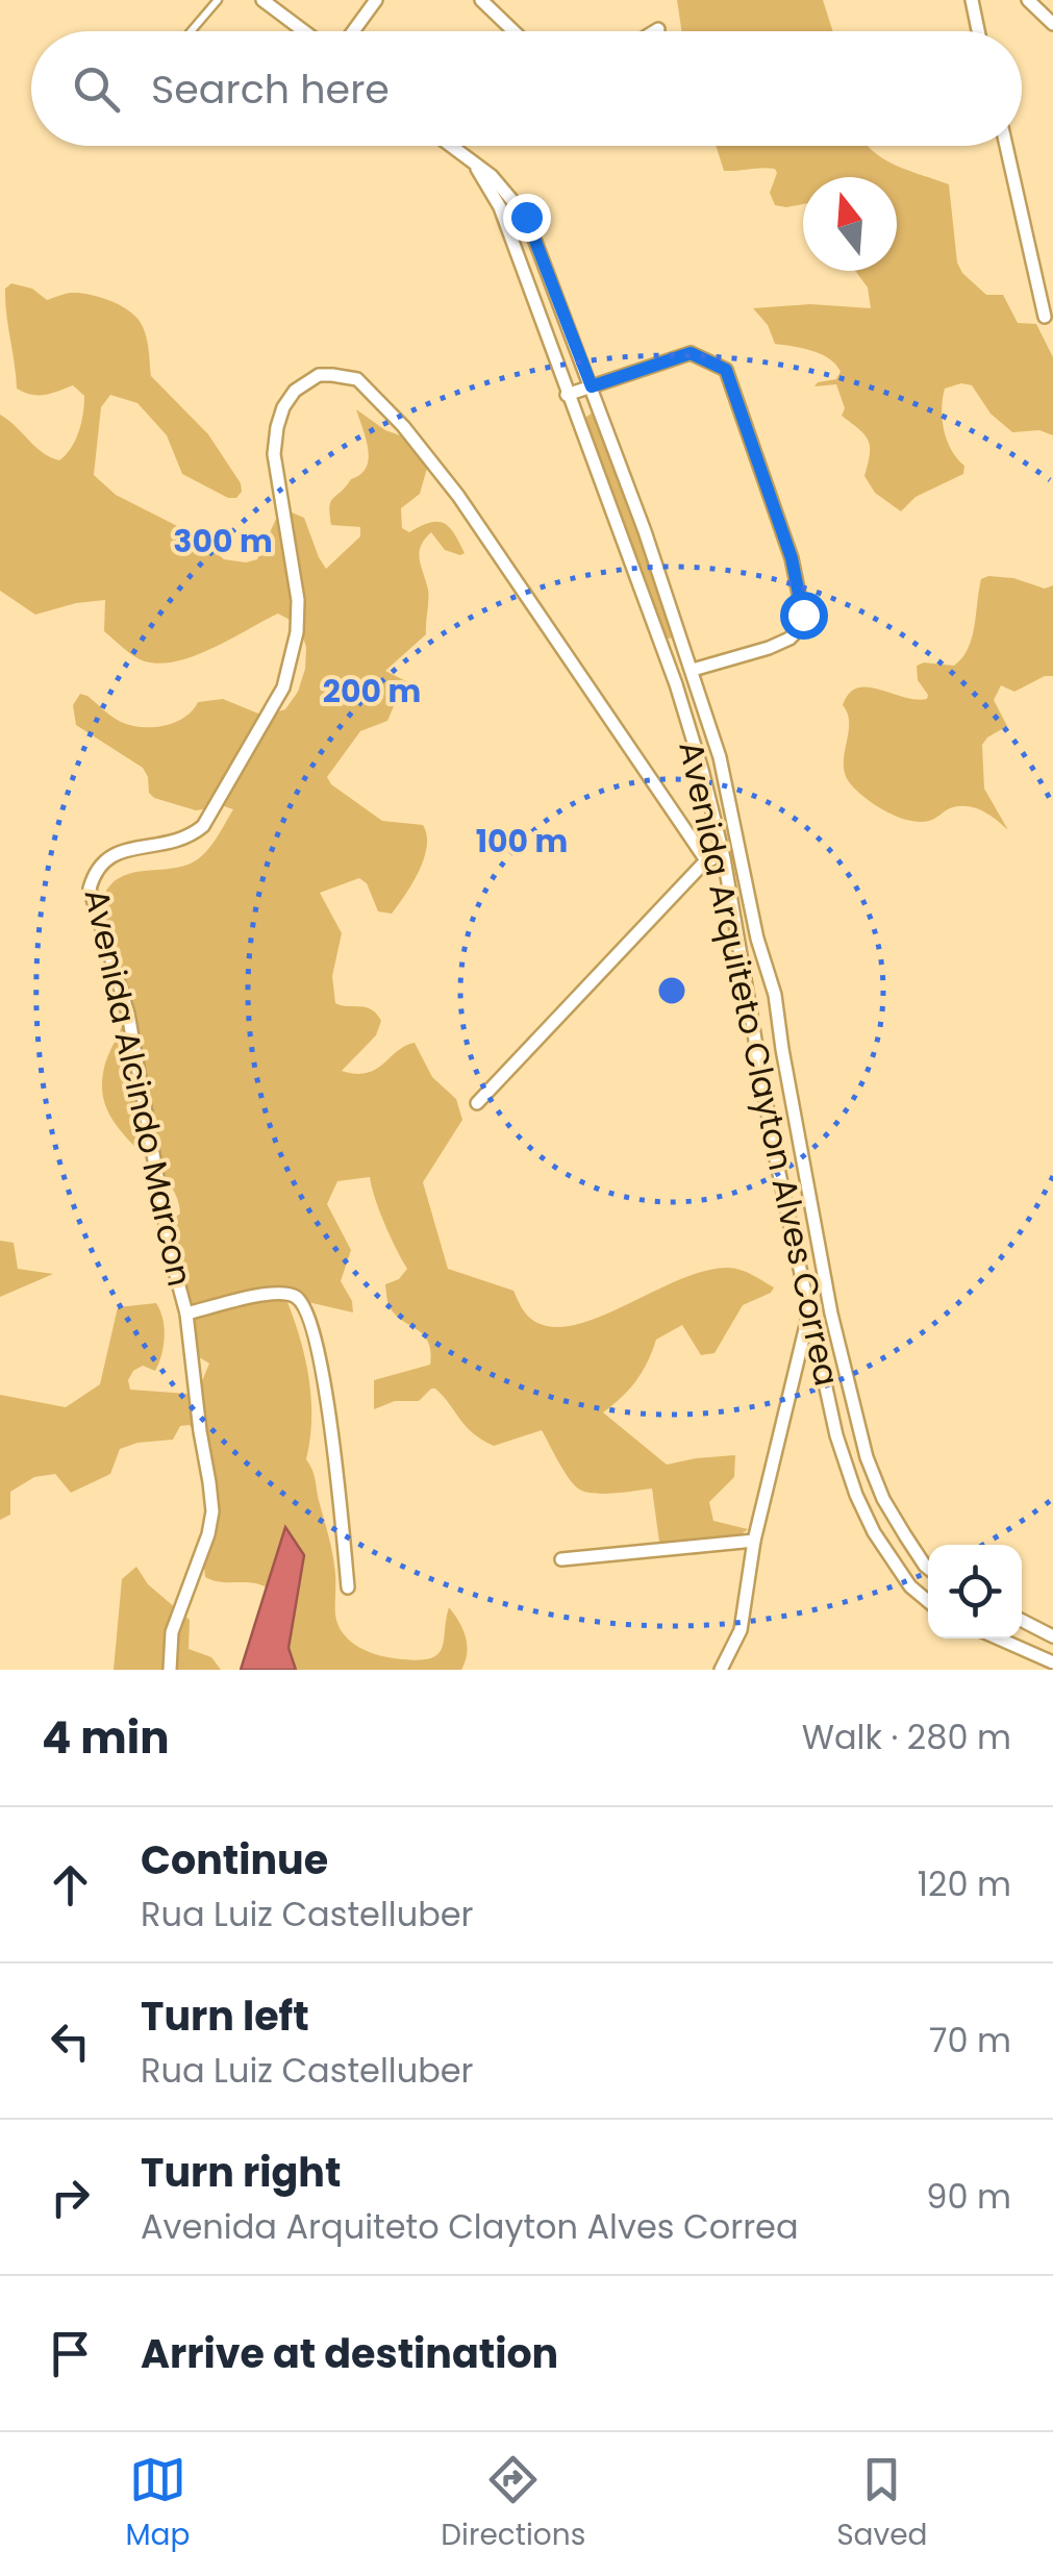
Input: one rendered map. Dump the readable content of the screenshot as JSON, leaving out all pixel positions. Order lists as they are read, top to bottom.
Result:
{
  "streets": {
    "street": ["Avenida Arquiteto Clayton Alves Correa", "Avenida Alcindo Marcon"]
  },
  "north": "top",
  "page": {
    "search": "Search here",
    "heading": ["4 min", "Walk · 280 m"],
    "list": [
      ["Continue", "Rua Luiz Castelluber", "120 m"],
      ["Turn left", "Rua Luiz Castelluber", "70 m"],
      ["Turn right", "Avenida Arquiteto Clayton Alves Correa", "90 m"],
      "Arrive at destination"
    ],
    "nav": ["Map", "Directions", "Saved"]
  },
  "rings": ["300 m", "200 m", "100 m"]
}
